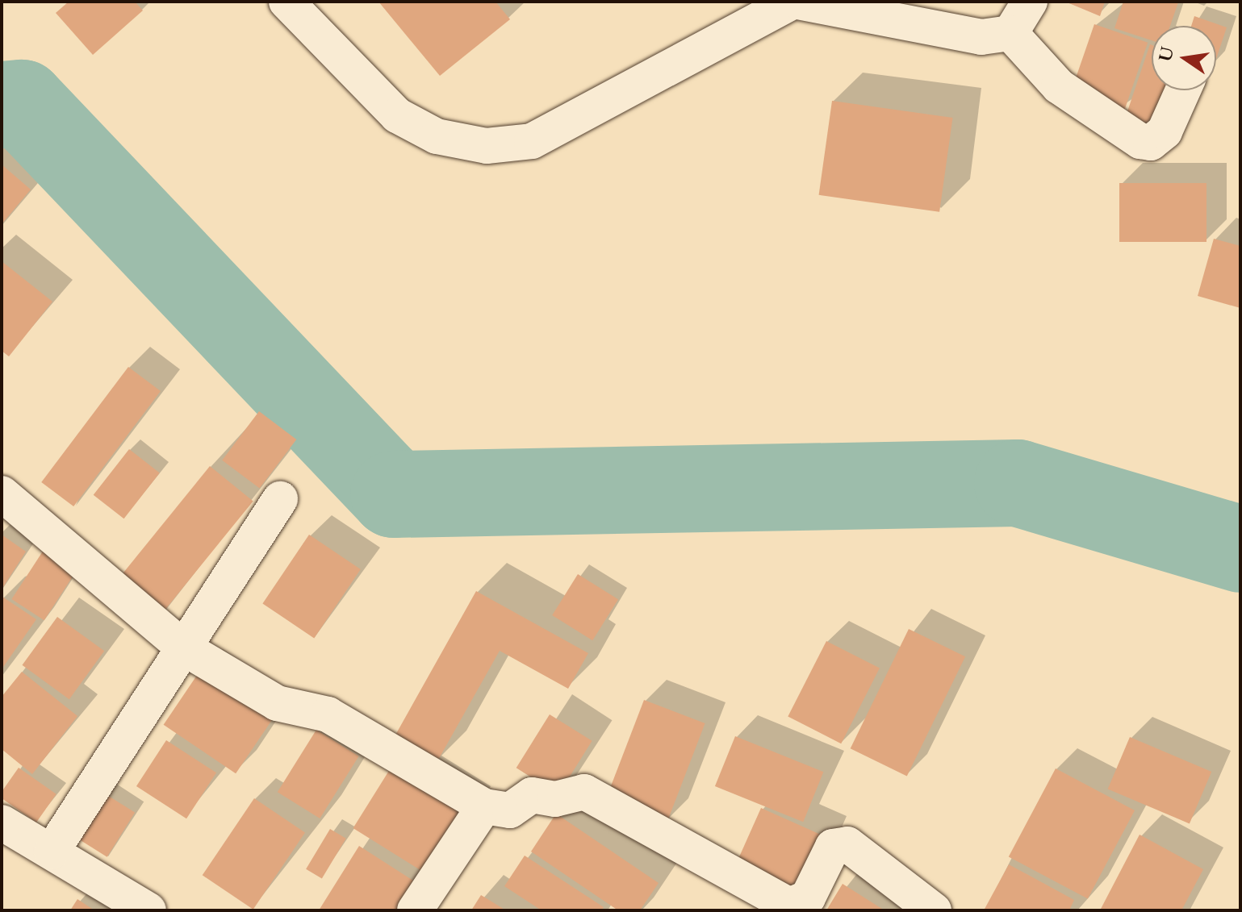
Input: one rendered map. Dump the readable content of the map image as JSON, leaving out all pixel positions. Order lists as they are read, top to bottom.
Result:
{
  "north": "left"
}
